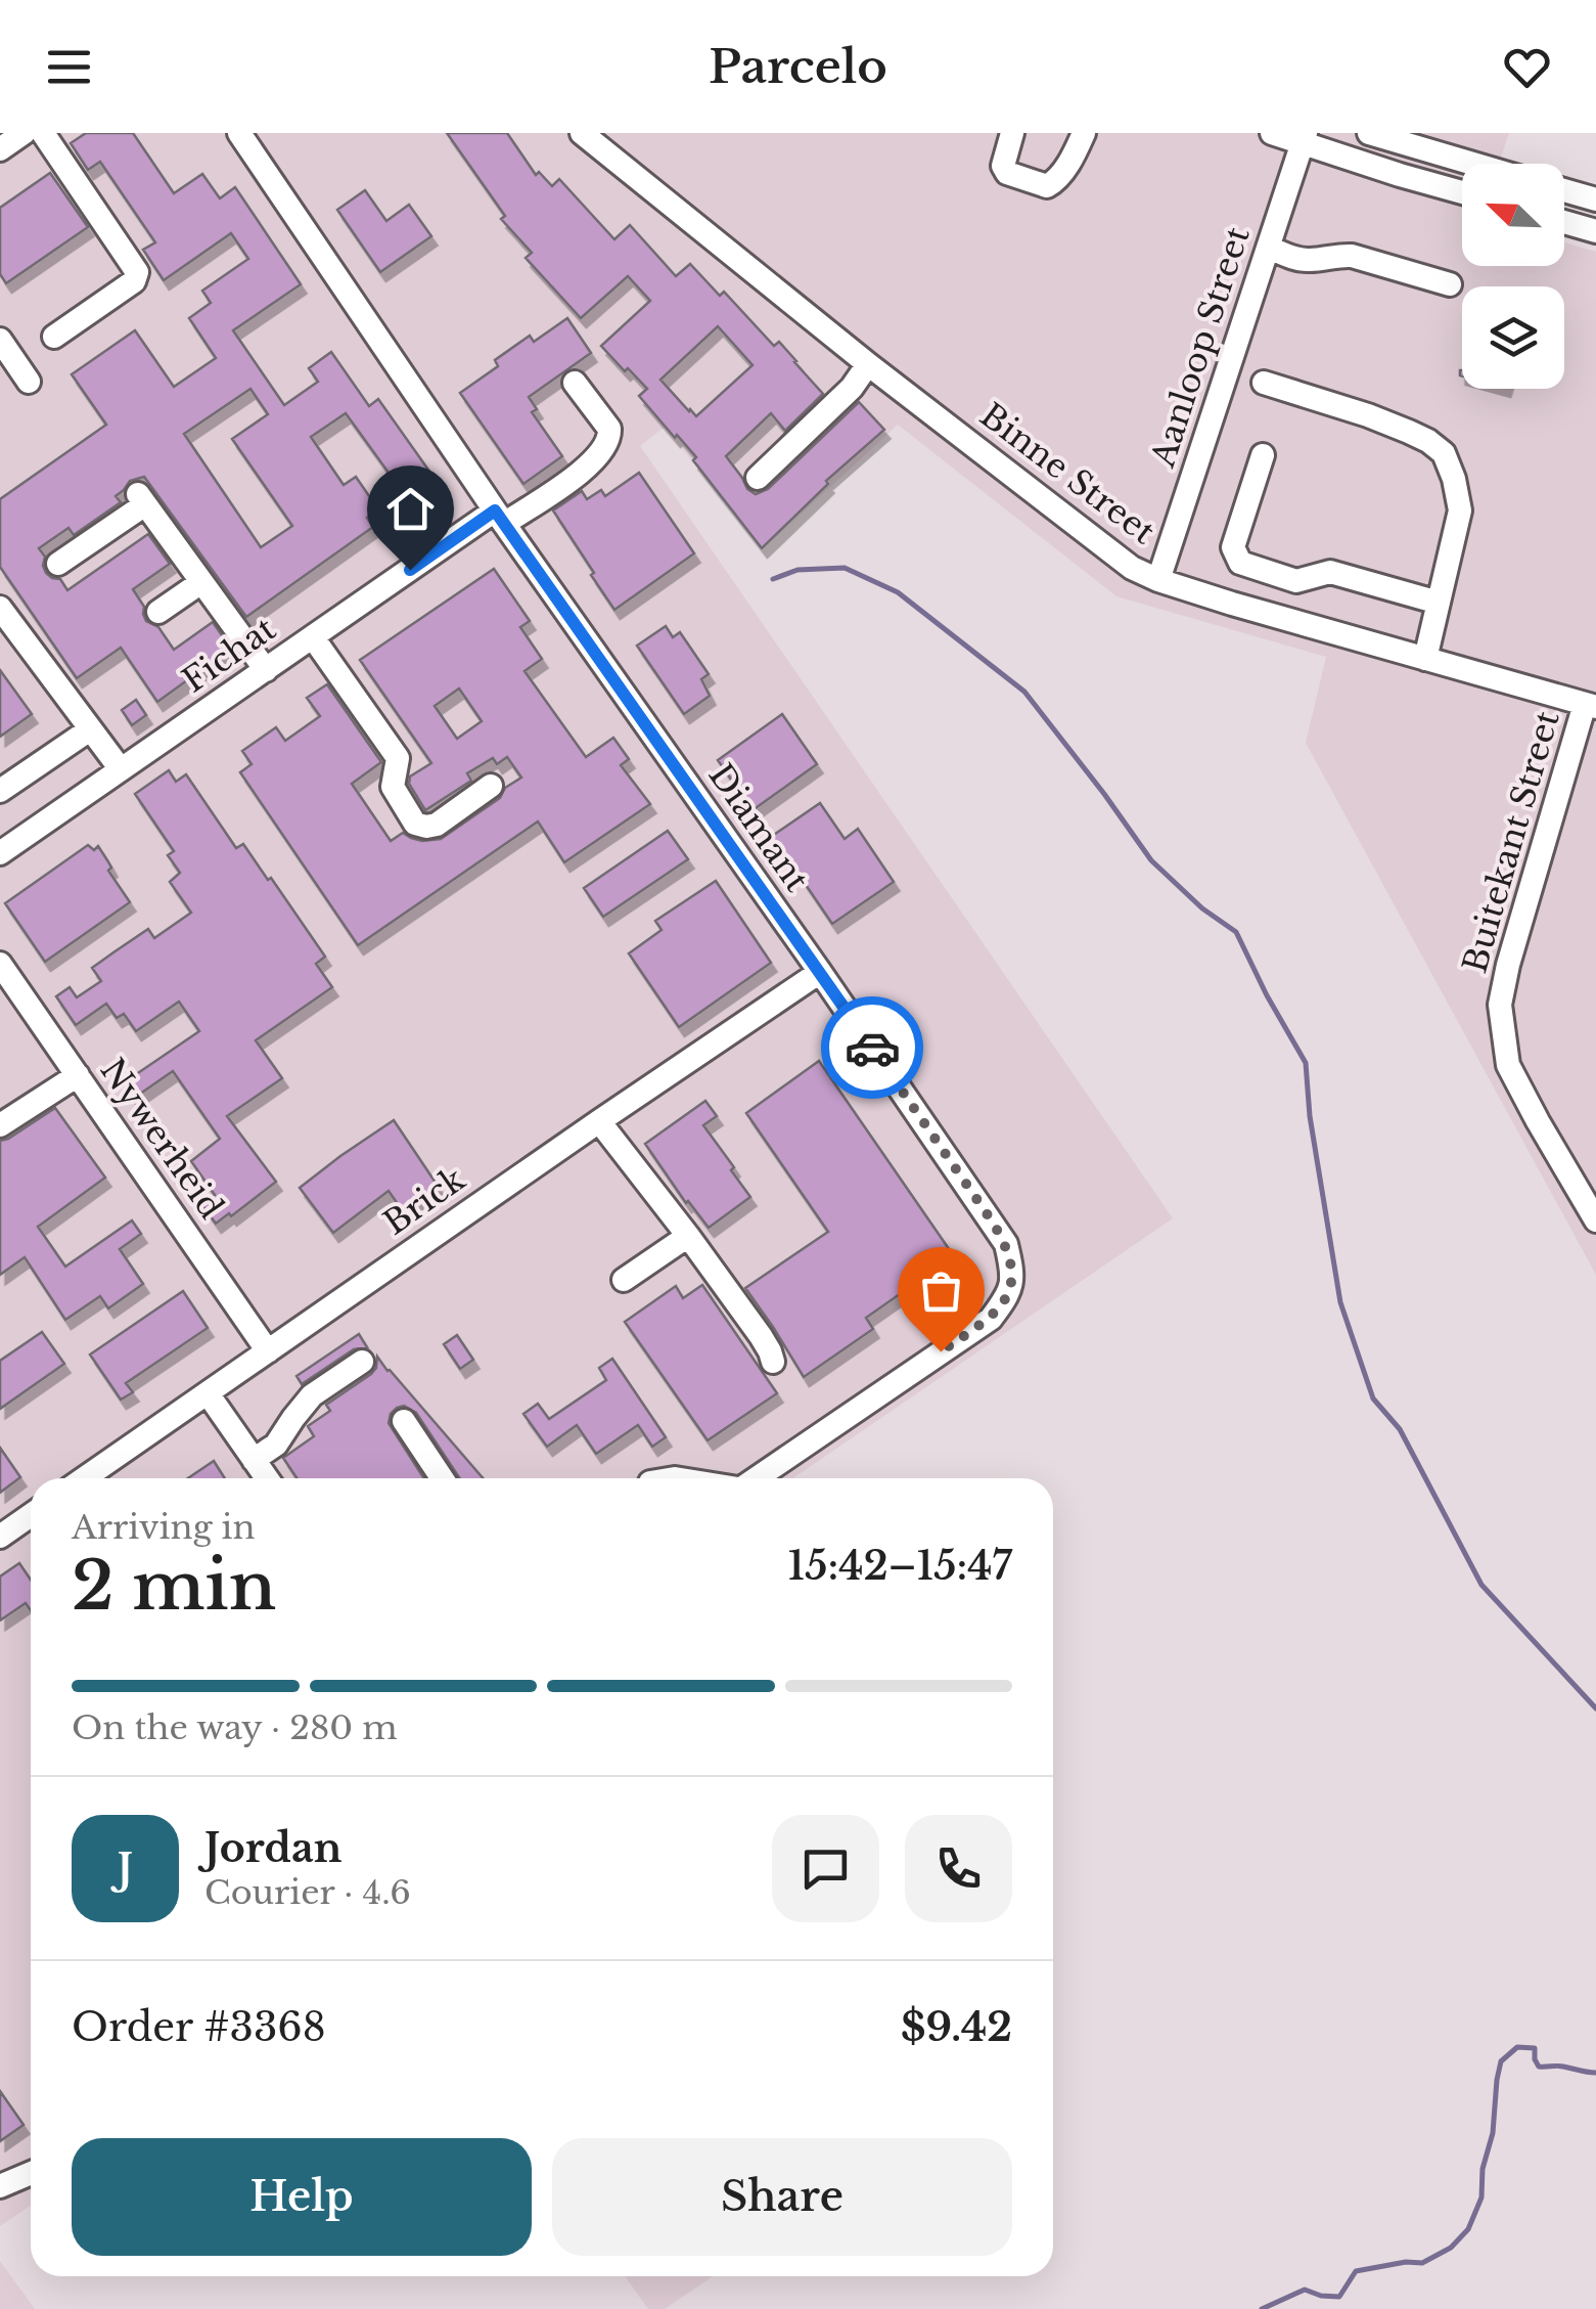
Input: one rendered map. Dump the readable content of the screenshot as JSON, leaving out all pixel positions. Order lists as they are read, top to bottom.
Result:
{
  "streets": {
    "street": [
      "Aanloop Street",
      "Binne Street",
      "Fichat",
      "Diamant",
      "Buitekant Street",
      "Nywerheid",
      "Brick"
    ]
  },
  "crossings": [
    ["Aanloop Street", "Binne Street"],
    ["Binne Street", "Buitekant Street"],
    ["Fichat", "Diamant"],
    ["Diamant", "Brick"],
    ["Nywerheid", "Brick"]
  ],
  "north": "top left",
  "page": {
    "header": "Parcelo",
    "heading": ["2 min", "Arriving in", "15:42–15:47"],
    "panel": [
      "Jordan",
      "Courier · 4.6",
      "Order #3368",
      "$9.42"
    ],
    "bar": "On the way · 280 m",
    "round": "J",
    "buttons": ["Help", "Share"]
  }
}
